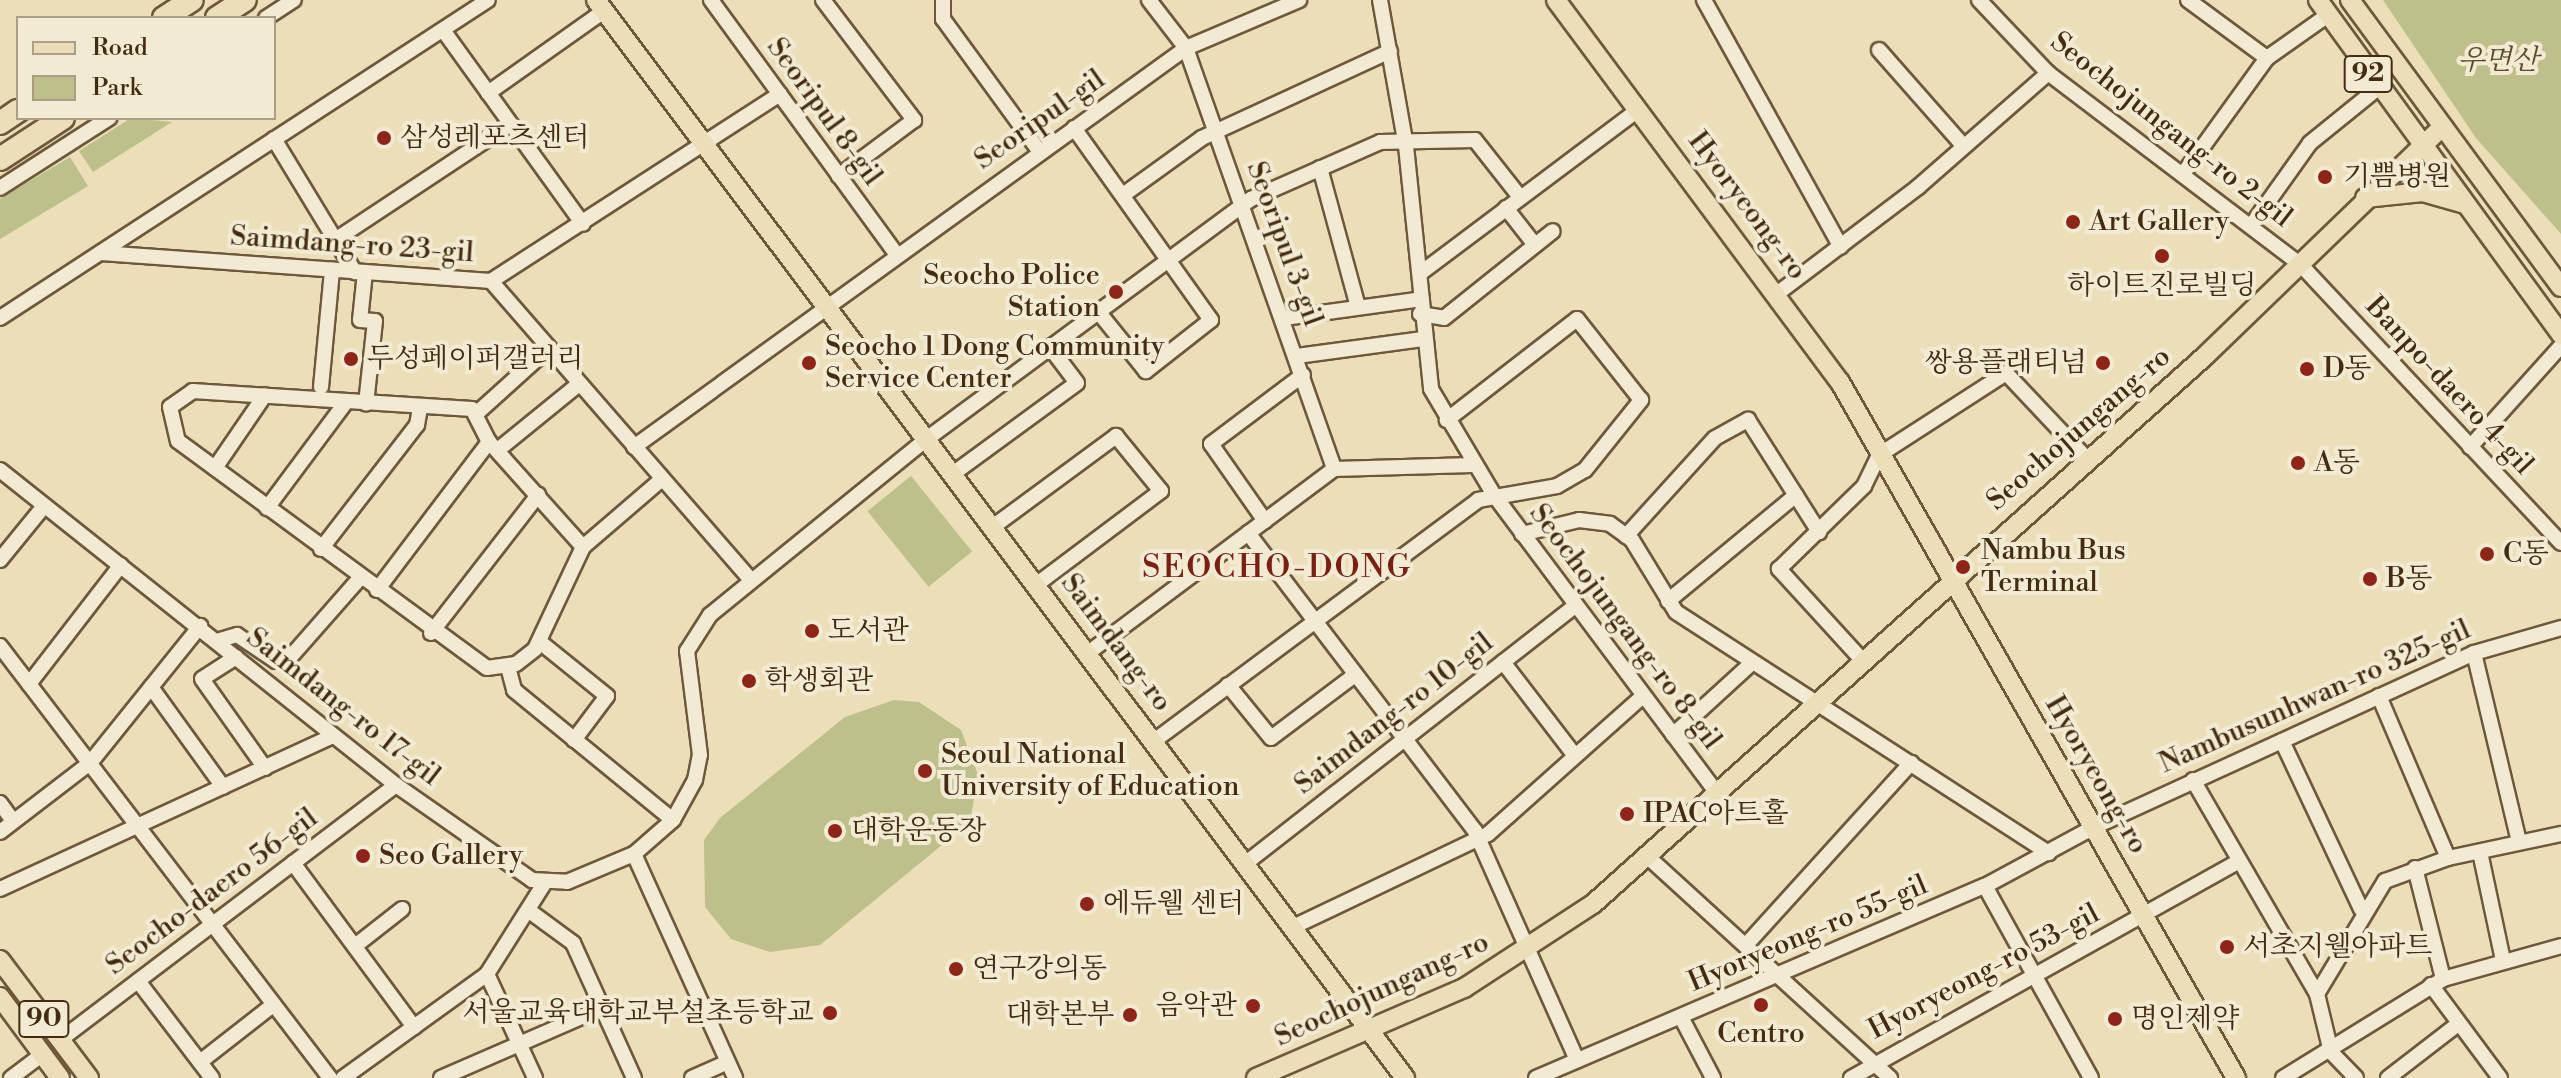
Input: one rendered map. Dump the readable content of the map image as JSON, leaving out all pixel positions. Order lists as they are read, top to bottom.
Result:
{
  "streets": {
    "main road": [
      "92",
      "Hyoryeong-ro",
      "Seochojungang-ro",
      "Saimdang-ro",
      "90"
    ],
    "street": [
      "Seoripul 8-gil",
      "Seoripul-gil",
      "Seochojungang-ro 2-gil",
      "Seoripul 3-gil",
      "Saimdang-ro 23-gil",
      "Banpo-daero 4-gil",
      "Seochojungang-ro 8-gil",
      "Nambusunhwan-ro 325-gil",
      "Saimdang-ro 17-gil",
      "Saimdang-ro 10-gil",
      "Seocho-daero 56-gil",
      "Hyoryeong-ro 55-gil",
      "Hyoryeong-ro 53-gil"
    ]
  },
  "crossings": [
    ["92", "Seochojungang-ro"],
    ["Seoripul 8-gil", "Seoripul-gil"],
    ["Seoripul-gil", "Seoripul 3-gil"],
    ["Seoripul-gil", "Saimdang-ro"],
    ["Seochojungang-ro 2-gil", "Banpo-daero 4-gil"],
    ["Seochojungang-ro 2-gil", "Seochojungang-ro"],
    ["Hyoryeong-ro", "Seochojungang-ro"],
    ["Hyoryeong-ro", "Nambusunhwan-ro 325-gil"],
    ["Hyoryeong-ro", "Hyoryeong-ro 55-gil"],
    ["Hyoryeong-ro", "Hyoryeong-ro 53-gil"],
    ["Saimdang-ro 23-gil", "Saimdang-ro"],
    ["Banpo-daero 4-gil", "Seochojungang-ro"],
    ["Seochojungang-ro", "Seochojungang-ro 8-gil"],
    ["Seochojungang-ro", "Saimdang-ro"],
    ["Seochojungang-ro", "Hyoryeong-ro 55-gil"],
    ["Seochojungang-ro 8-gil", "Saimdang-ro 10-gil"],
    ["Saimdang-ro", "Saimdang-ro 10-gil"],
    ["Nambusunhwan-ro 325-gil", "Hyoryeong-ro 55-gil"],
    ["Saimdang-ro 17-gil", "Seocho-daero 56-gil"],
    ["Seocho-daero 56-gil", "90"]
  ],
  "districts": ["SEOCHO-DONG"],
  "parks": ["우면산"],
  "places": [
    "삼성레포츠센터",
    "기쁨병원",
    "Art Gallery",
    "하이트진로빌딩",
    "Seocho Police Station",
    "두성페이퍼갤러리",
    "Seocho 1 Dong Community Service Center",
    "쌍용플래티넘",
    "D동",
    "A동",
    "C동",
    "Nambu Bus Terminal",
    "B동",
    "도서관",
    "학생회관",
    "Seoul National University of Education",
    "IPAC아트홀",
    "대학운동장",
    "Seo Gallery",
    "에듀웰 센터",
    "서초지웰아파트",
    "연구강의동",
    "Centro",
    "음악관",
    "서울교육대학교부설초등학교",
    "대학본부",
    "명인제약"
  ],
  "legend": ["Road", "Park"]
}
